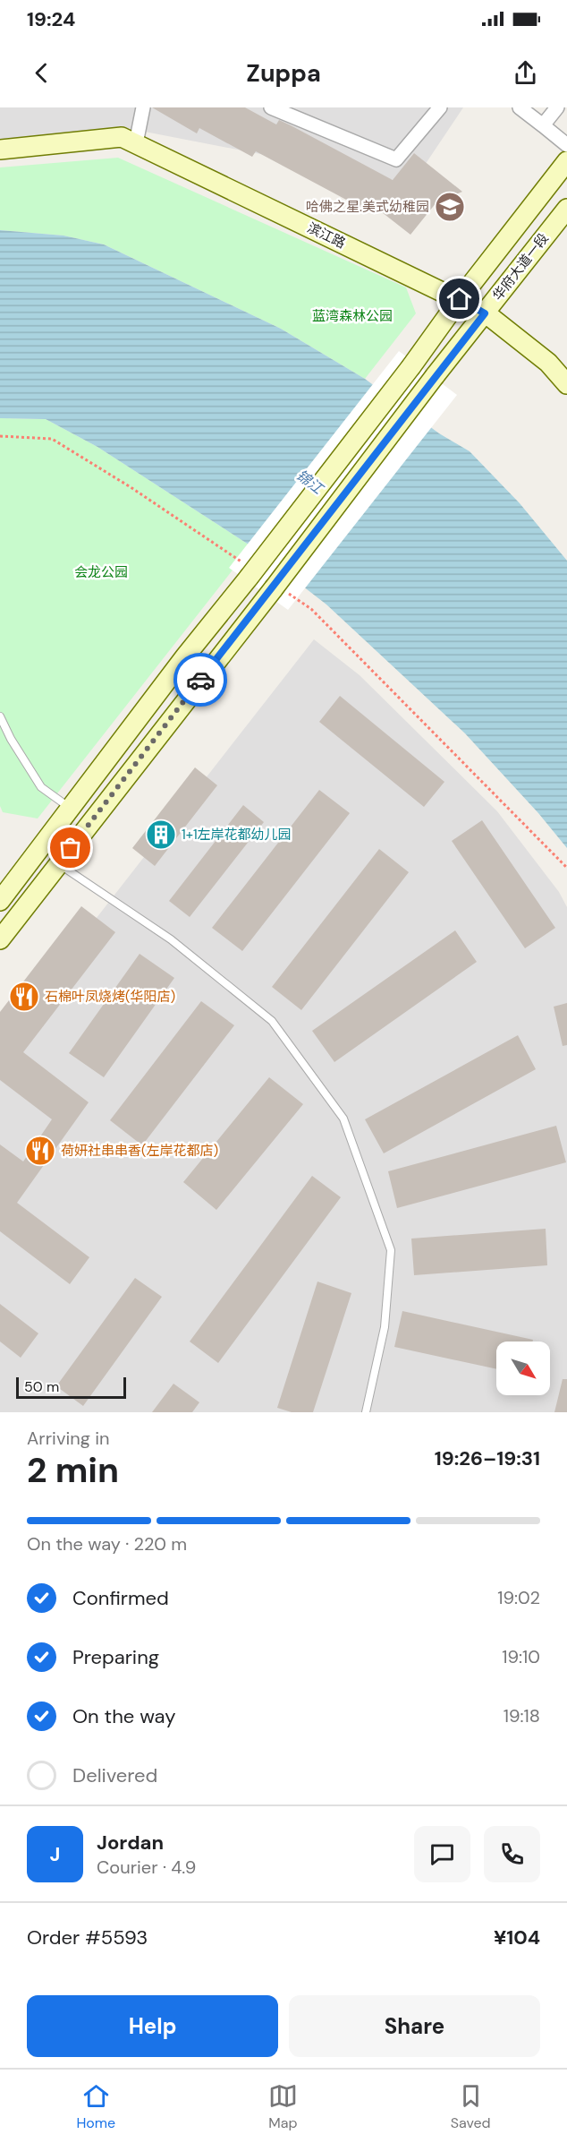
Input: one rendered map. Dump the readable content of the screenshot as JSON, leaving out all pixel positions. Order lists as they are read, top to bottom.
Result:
{
  "streets": {
    "main road": ["滨江路", "华府大道一段"]
  },
  "crossings": [
    ["滨江路", "华府大道一段"]
  ],
  "water": ["锦江"],
  "parks": ["蓝湾森林公园", "会龙公园"],
  "places": {
    "school or university": ["哈佛之星.美式幼稚园"],
    "building": ["1+1左岸花都幼儿园"],
    "restaurant": ["石棉叶凤烧烤(华阳店)", "荷妍社串串香(左岸花都店)"]
  },
  "scale_bar": "50 m",
  "north": "bottom right",
  "page": {
    "status": "19:24",
    "header": "Zuppa",
    "scale": "50 m",
    "heading": ["2 min", "Arriving in", "19:26–19:31"],
    "panel": [
      "Jordan",
      "Courier · 4.9",
      "Order #5593",
      "¥104"
    ],
    "bar": "On the way · 220 m",
    "list": [
      ["Confirmed", "19:02"],
      ["Preparing", "19:10"],
      ["On the way", "19:18"],
      "Delivered"
    ],
    "round": "J",
    "buttons": ["Help", "Share"],
    "tabs": ["Home", "Map", "Saved"]
  }
}
